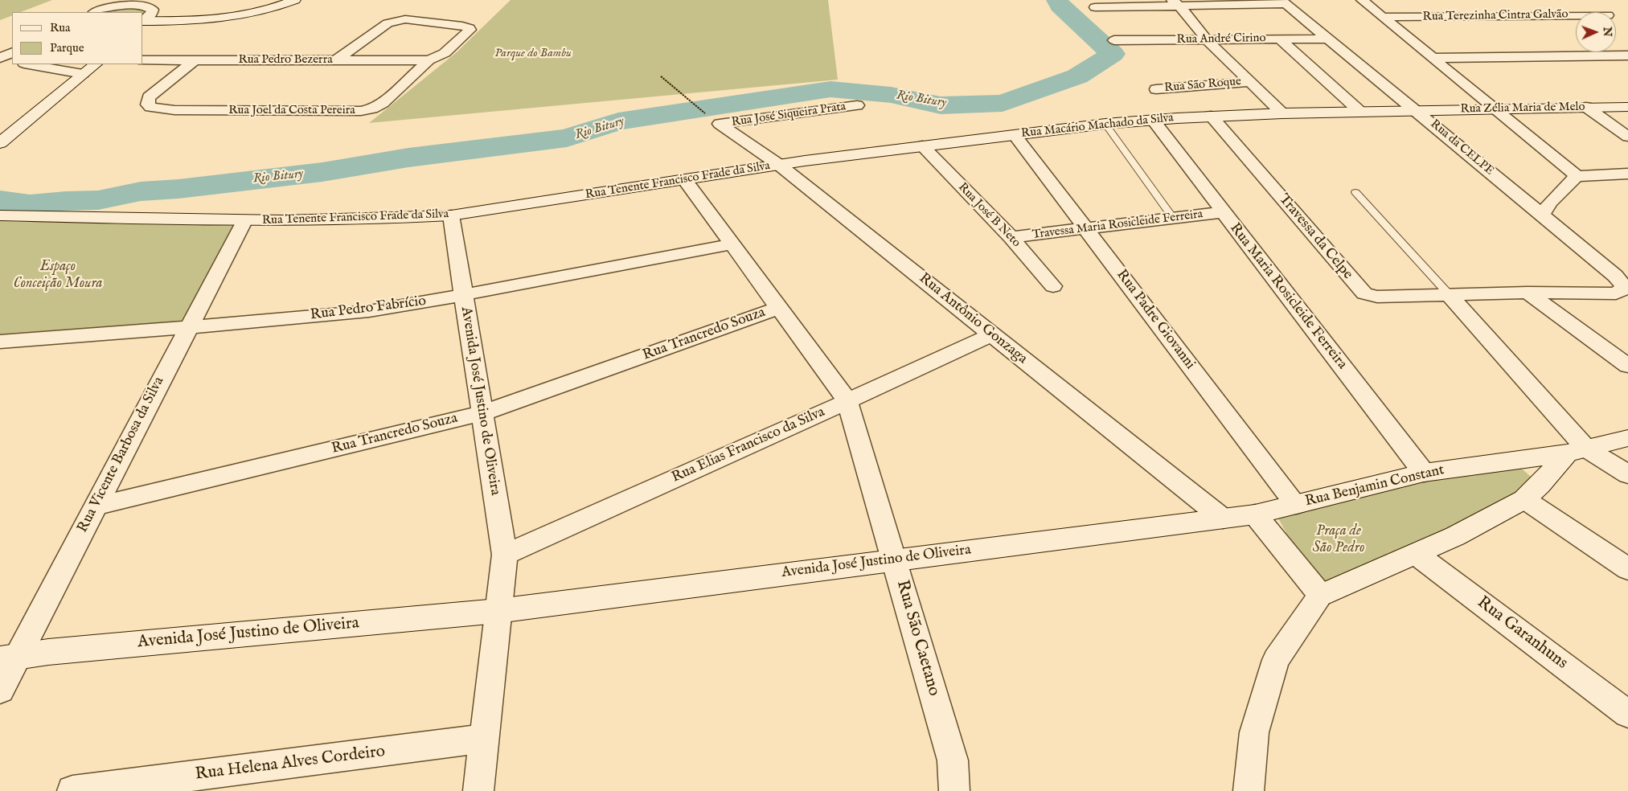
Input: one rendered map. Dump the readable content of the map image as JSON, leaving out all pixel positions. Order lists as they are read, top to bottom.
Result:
{
  "streets": {
    "street": [
      "Rua Terezinha Cintra Galvão",
      "Rua André Cirino",
      "Rua Pedro Bezerra",
      "Rua São Roque",
      "Rua Zélia Maria de Melo",
      "Rua Joel da Costa Pereira",
      "Rua José Siqueira Prata",
      "Rua Macário Machado da Silva",
      "Rua da CELPE",
      "Rua Tenente Francisco Frade da Silva",
      "Rua José B Neto",
      "Travessa Maria Rosicleide Ferreira",
      "Travessa da Celpe",
      "Rua Maria Rosicleide Ferreira",
      "Rua Pedro Fabrício",
      "Rua Antônio Gonzaga",
      "Rua Padre Giovanni",
      "Rua Trancredo Souza",
      "Avenida José Justino de Oliveira",
      "Rua Elias Francisco da Silva",
      "Rua Vicente Barbosa da Silva",
      "Rua Benjamin Constant",
      "Rua Garanhuns",
      "Rua São Caetano",
      "Rua Helena Alves Cordeiro"
    ]
  },
  "crossings": [
    ["Rua André Cirino", "Rua da CELPE"],
    ["Rua Pedro Bezerra", "Rua Joel da Costa Pereira"],
    ["Rua Zélia Maria de Melo", "Rua Macário Machado da Silva"],
    ["Rua Zélia Maria de Melo", "Rua da CELPE"],
    ["Rua José Siqueira Prata", "Rua Antônio Gonzaga"],
    ["Rua Macário Machado da Silva", "Rua da CELPE"],
    ["Rua Macário Machado da Silva", "Rua Tenente Francisco Frade da Silva"],
    ["Rua Macário Machado da Silva", "Rua José B Neto"],
    ["Rua Macário Machado da Silva", "Travessa da Celpe"],
    ["Rua Macário Machado da Silva", "Rua Maria Rosicleide Ferreira"],
    ["Rua Macário Machado da Silva", "Rua Antônio Gonzaga"],
    ["Rua Macário Machado da Silva", "Rua Padre Giovanni"],
    ["Rua Tenente Francisco Frade da Silva", "Rua Antônio Gonzaga"],
    ["Rua Tenente Francisco Frade da Silva", "Avenida José Justino de Oliveira"],
    ["Rua Tenente Francisco Frade da Silva", "Rua Vicente Barbosa da Silva"],
    ["Rua Tenente Francisco Frade da Silva", "Rua São Caetano"],
    ["Rua José B Neto", "Travessa Maria Rosicleide Ferreira"],
    ["Travessa Maria Rosicleide Ferreira", "Rua Maria Rosicleide Ferreira"],
    ["Travessa Maria Rosicleide Ferreira", "Rua Padre Giovanni"],
    ["Rua Maria Rosicleide Ferreira", "Rua Benjamin Constant"],
    ["Rua Pedro Fabrício", "Avenida José Justino de Oliveira"],
    ["Rua Pedro Fabrício", "Rua Vicente Barbosa da Silva"],
    ["Rua Pedro Fabrício", "Rua São Caetano"],
    ["Rua Antônio Gonzaga", "Avenida José Justino de Oliveira"],
    ["Rua Antônio Gonzaga", "Rua Elias Francisco da Silva"],
    ["Rua Padre Giovanni", "Rua Benjamin Constant"],
    ["Rua Trancredo Souza", "Avenida José Justino de Oliveira"],
    ["Rua Trancredo Souza", "Rua Vicente Barbosa da Silva"],
    ["Rua Trancredo Souza", "Rua São Caetano"],
    ["Avenida José Justino de Oliveira", "Rua Elias Francisco da Silva"],
    ["Avenida José Justino de Oliveira", "Rua Vicente Barbosa da Silva"],
    ["Avenida José Justino de Oliveira", "Rua Benjamin Constant"],
    ["Avenida José Justino de Oliveira", "Rua São Caetano"],
    ["Rua Elias Francisco da Silva", "Rua São Caetano"]
  ],
  "water": ["Rio Bitury"],
  "parks": ["Parque do Bambu", "Espaço Conceição Moura", "Praça de São Pedro"],
  "legend": ["Rua", "Parque"],
  "north": "right"
}
